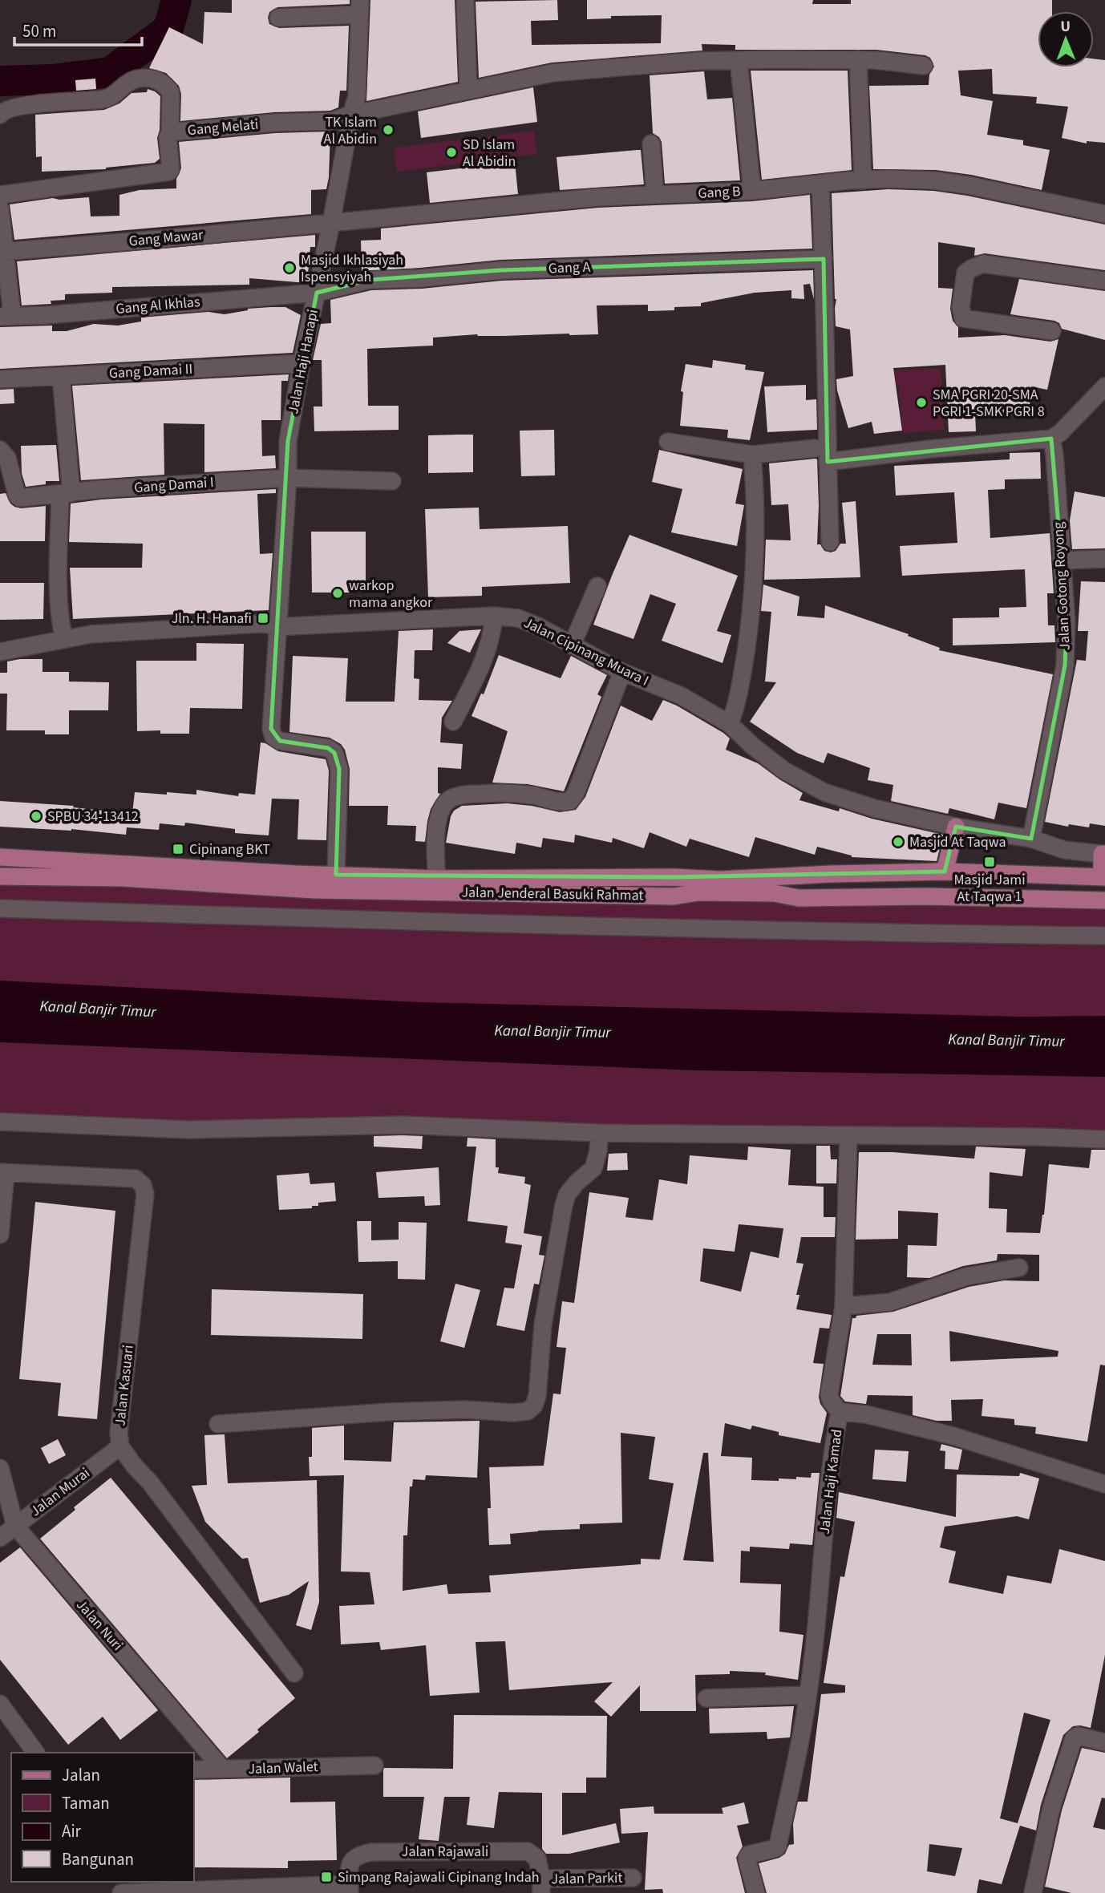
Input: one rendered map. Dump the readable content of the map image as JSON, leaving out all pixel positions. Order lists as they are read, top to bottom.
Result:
{
  "streets": {
    "main road": ["Jalan Jenderal Basuki Rahmat"],
    "street": [
      "Gang Melati",
      "Gang B",
      "Gang Mawar",
      "Gang A",
      "Gang Al Ikhlas",
      "Jalan Haji Hanapi",
      "Gang Damai II",
      "Gang Damai I",
      "Jalan Gotong Royong",
      "Jalan Cipinang Muara I",
      "Jalan Kasuari",
      "Jalan Haji Kamad",
      "Jalan Murai",
      "Jalan Nuri",
      "Jalan Walet",
      "Jalan Rajawali",
      "Jalan Parkit"
    ]
  },
  "crossings": [
    ["Gang Melati", "Jalan Haji Hanapi"],
    ["Gang B", "Gang Mawar"],
    ["Gang B", "Jalan Haji Hanapi"],
    ["Gang Mawar", "Jalan Haji Hanapi"],
    ["Gang A", "Gang Al Ikhlas"],
    ["Gang A", "Jalan Haji Hanapi"],
    ["Gang Al Ikhlas", "Jalan Haji Hanapi"],
    ["Jalan Haji Hanapi", "Gang Damai II"],
    ["Jalan Haji Hanapi", "Gang Damai I"],
    ["Jalan Haji Hanapi", "Jalan Cipinang Muara I"],
    ["Jalan Haji Hanapi", "Jalan Jenderal Basuki Rahmat"],
    ["Jalan Gotong Royong", "Jalan Cipinang Muara I"],
    ["Jalan Kasuari", "Jalan Murai"],
    ["Jalan Murai", "Jalan Nuri"],
    ["Jalan Nuri", "Jalan Walet"],
    ["Jalan Rajawali", "Jalan Parkit"]
  ],
  "water": ["Kanal Banjir Timur"],
  "places": {
    "other": [
      "TK Islam Al Abidin",
      "SD Islam Al Abidin",
      "Masjid Ikhlasiyah Ispensyiyah",
      "SMA PGRI 20-SMA PGRI 1-SMK PGRI 8",
      "warkop mama angkor",
      "SPBU 34-13412",
      "Masjid At Taqwa"
    ],
    "transit": [
      "Jln. H. Hanafi",
      "Cipinang BKT",
      "Masjid Jami At Taqwa 1",
      "Simpang Rajawali Cipinang Indah"
    ]
  },
  "legend": [
    "Jalan",
    "Taman",
    "Air",
    "Bangunan"
  ],
  "scale_bar": "50 m",
  "north": "top"
}
